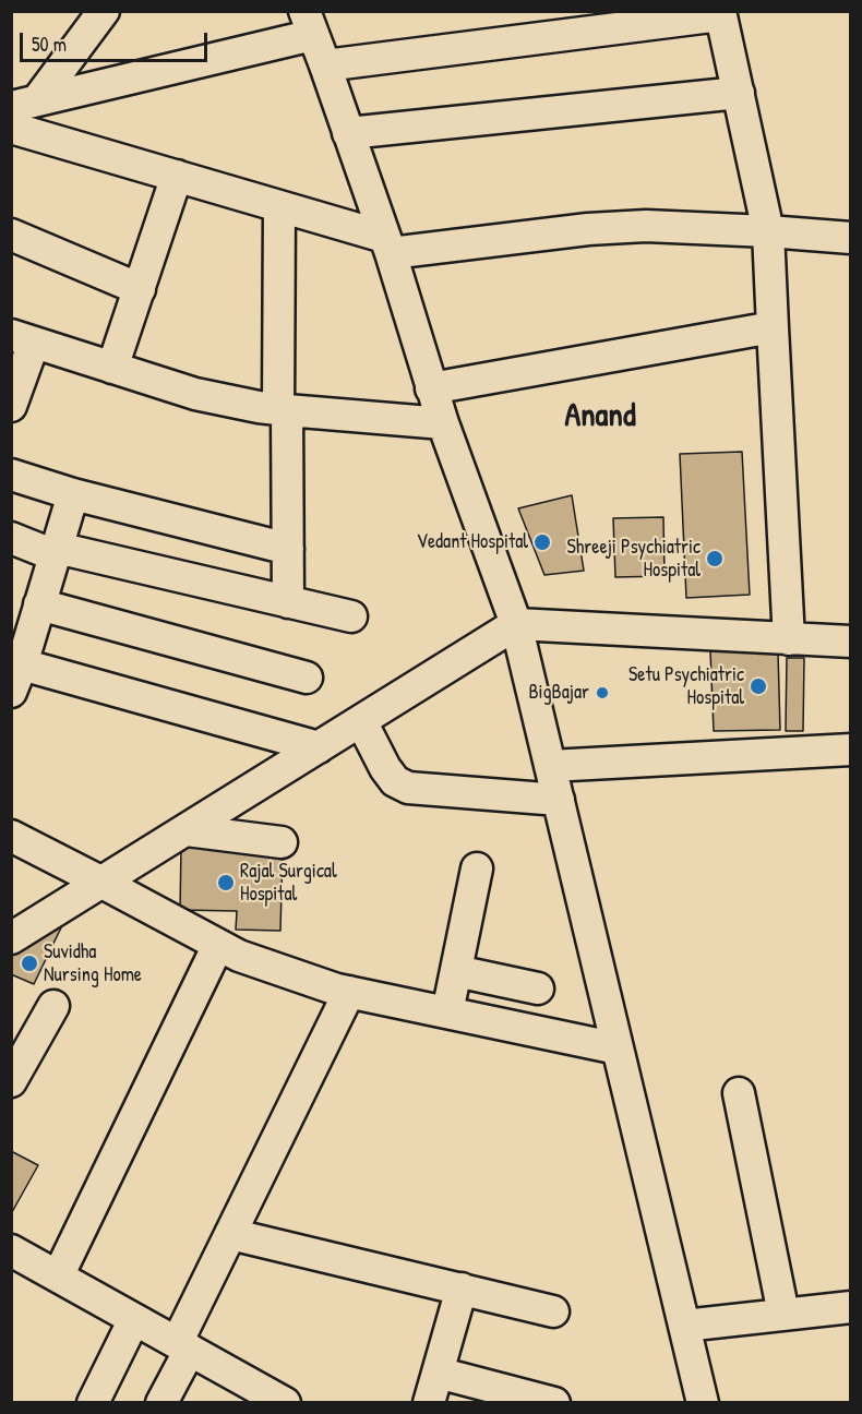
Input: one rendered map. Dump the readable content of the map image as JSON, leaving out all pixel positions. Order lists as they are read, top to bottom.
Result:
{
  "districts": ["Anand"],
  "places": [
    "Vedant Hospital",
    "Shreeji Psychiatric Hospital",
    "Setu Psychiatric Hospital",
    "BigBajar",
    "Rajal Surgical Hospital",
    "Suvidha Nursing Home"
  ],
  "scale_bar": "50 m"
}
